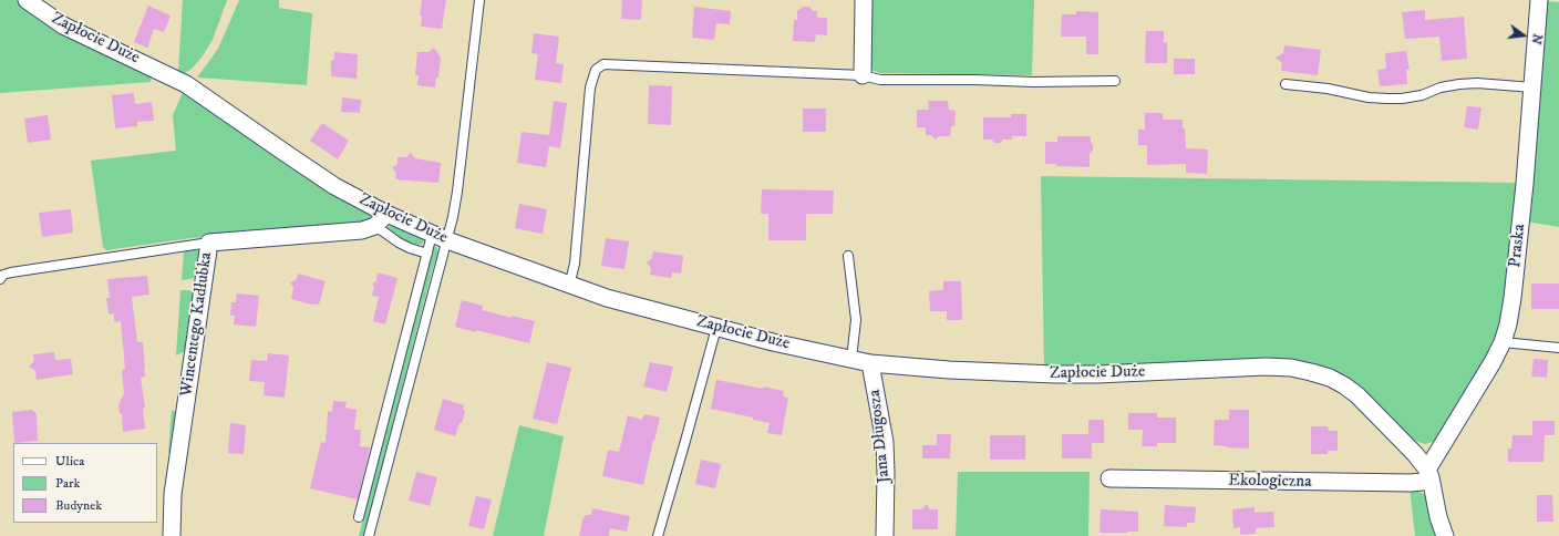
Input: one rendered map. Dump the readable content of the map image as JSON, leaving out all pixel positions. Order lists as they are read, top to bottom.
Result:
{
  "streets": {
    "street": [
      "Zapłocie Duże",
      "Praska",
      "Wincentego Kadłubka",
      "Jana Długosza",
      "Ekologiczna"
    ]
  },
  "crossings": [
    ["Zapłocie Duże", "Praska"],
    ["Zapłocie Duże", "Wincentego Kadłubka"],
    ["Zapłocie Duże", "Jana Długosza"],
    ["Zapłocie Duże", "Ekologiczna"],
    ["Praska", "Ekologiczna"]
  ],
  "legend": ["Ulica", "Park", "Budynek"],
  "north": "right"
}
